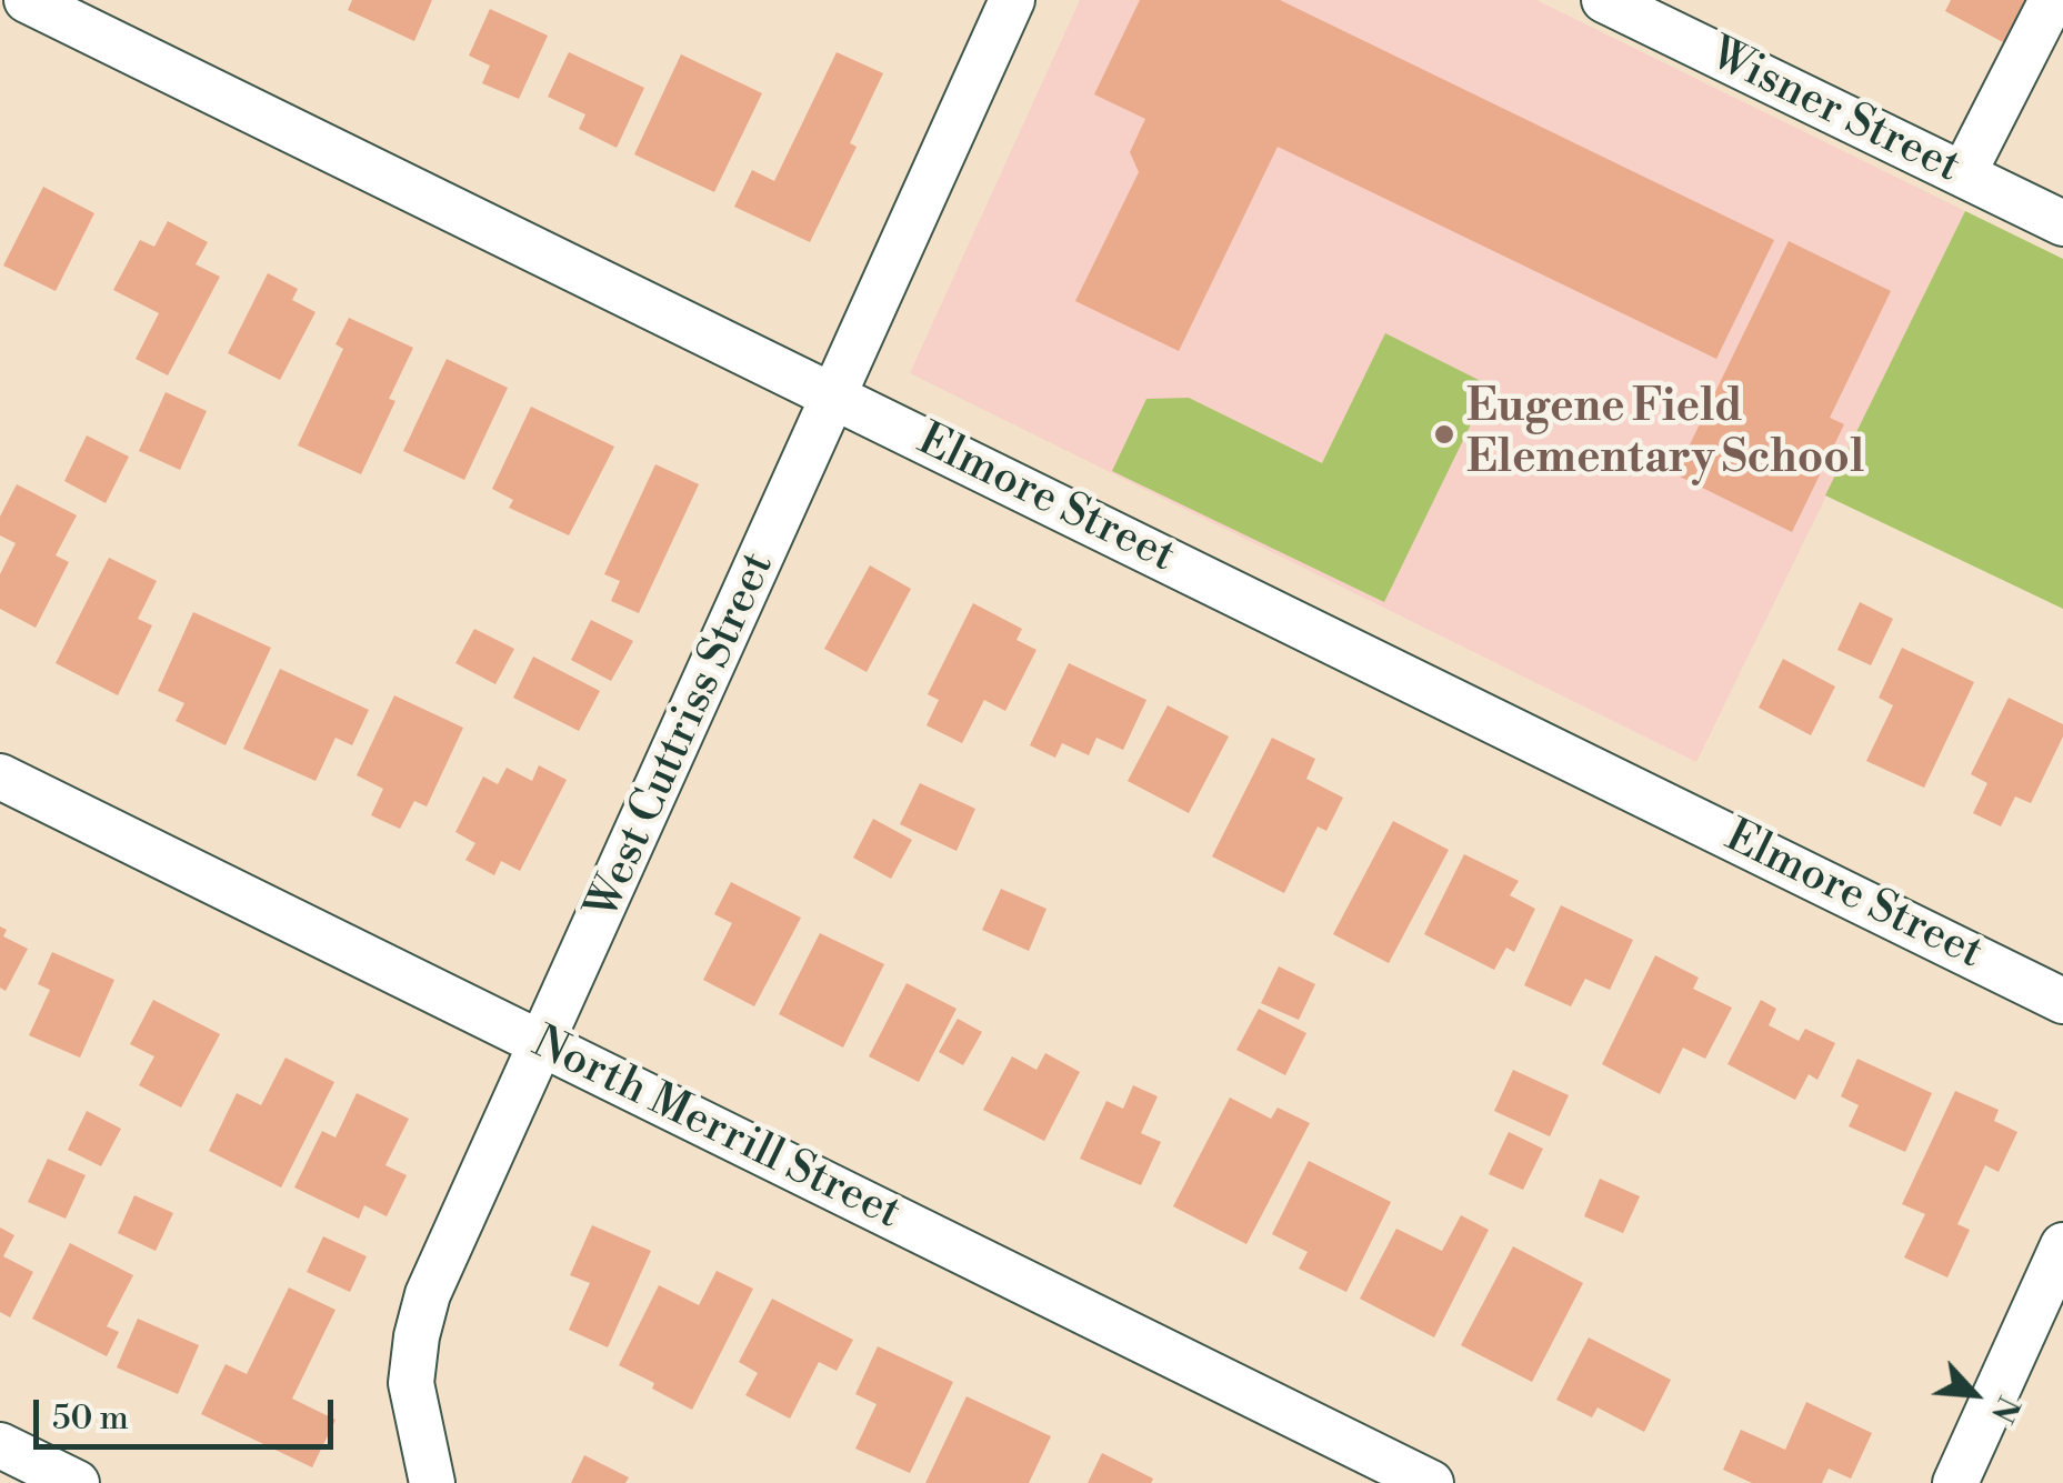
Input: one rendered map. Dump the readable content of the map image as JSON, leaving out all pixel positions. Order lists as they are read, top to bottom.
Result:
{
  "streets": {
    "street": [
      "Wisner Street",
      "Elmore Street",
      "West Cuttriss Street",
      "North Merrill Street"
    ]
  },
  "crossings": [
    ["Elmore Street", "West Cuttriss Street"],
    ["West Cuttriss Street", "North Merrill Street"]
  ],
  "places": ["Eugene Field Elementary School"],
  "scale_bar": "50 m",
  "north": "bottom right"
}
